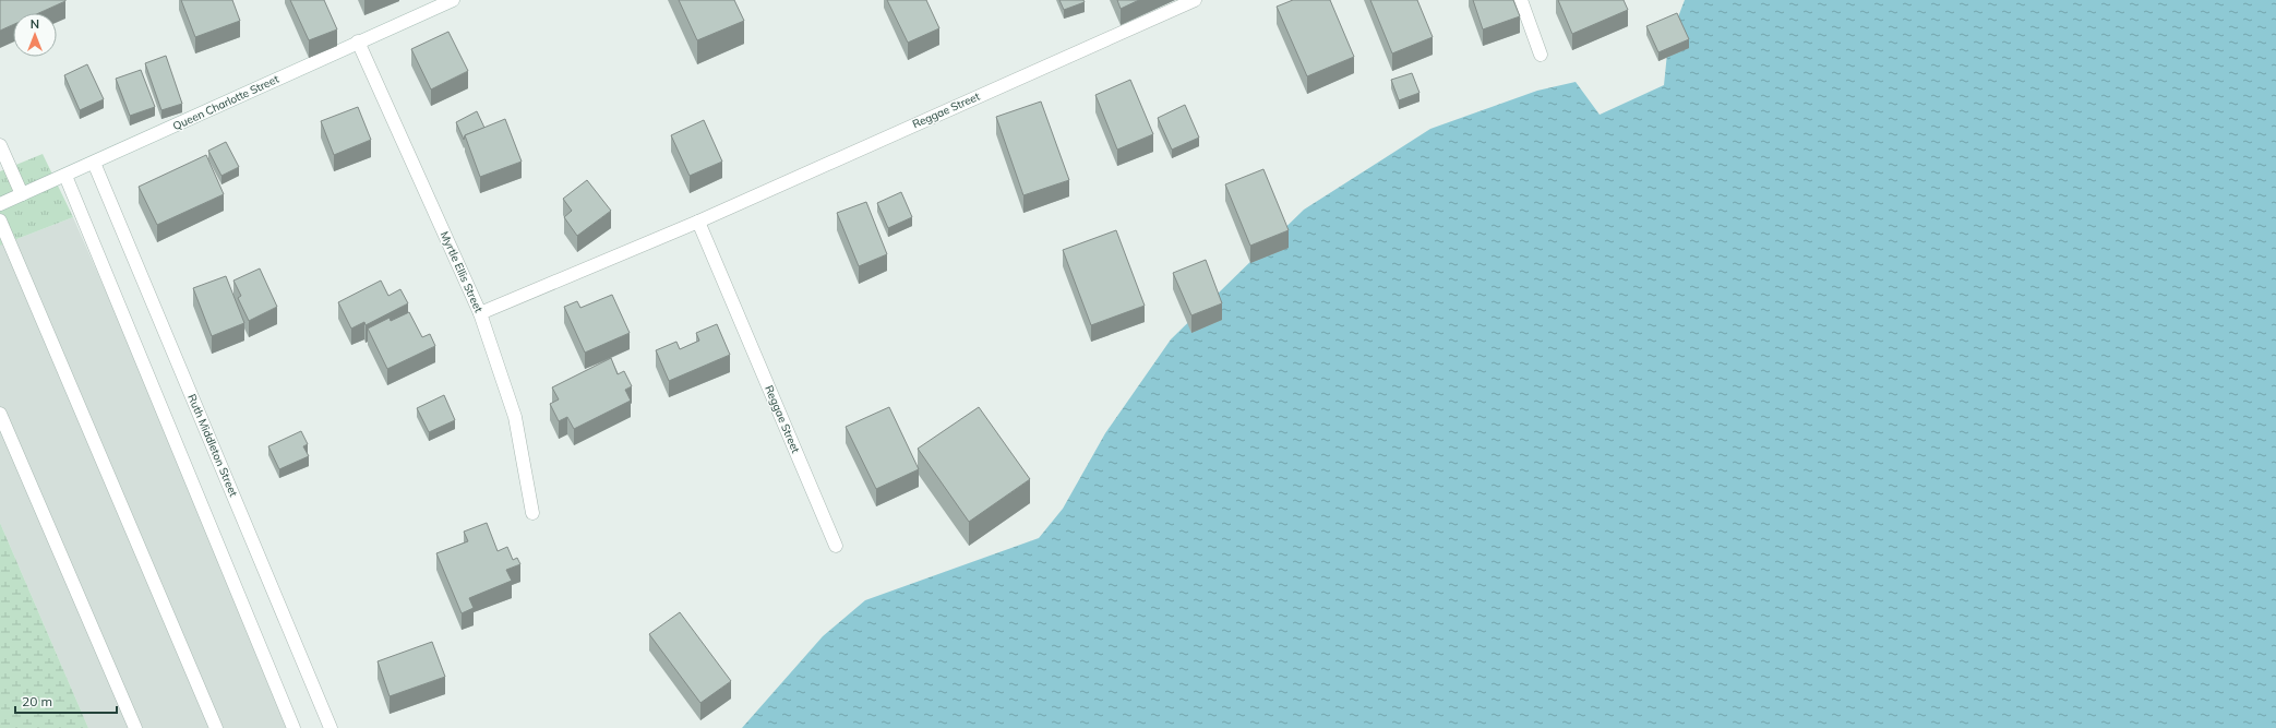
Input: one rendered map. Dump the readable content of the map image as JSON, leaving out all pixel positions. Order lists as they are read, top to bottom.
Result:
{
  "streets": {
    "street": [
      "Queen Charlotte Street",
      "Reggae Street",
      "Myrtle Ellis Street",
      "Ruth Middleton Street"
    ]
  },
  "crossings": [
    ["Queen Charlotte Street", "Myrtle Ellis Street"],
    ["Queen Charlotte Street", "Ruth Middleton Street"],
    ["Reggae Street", "Myrtle Ellis Street"]
  ],
  "scale_bar": "20 m",
  "north": "top"
}
